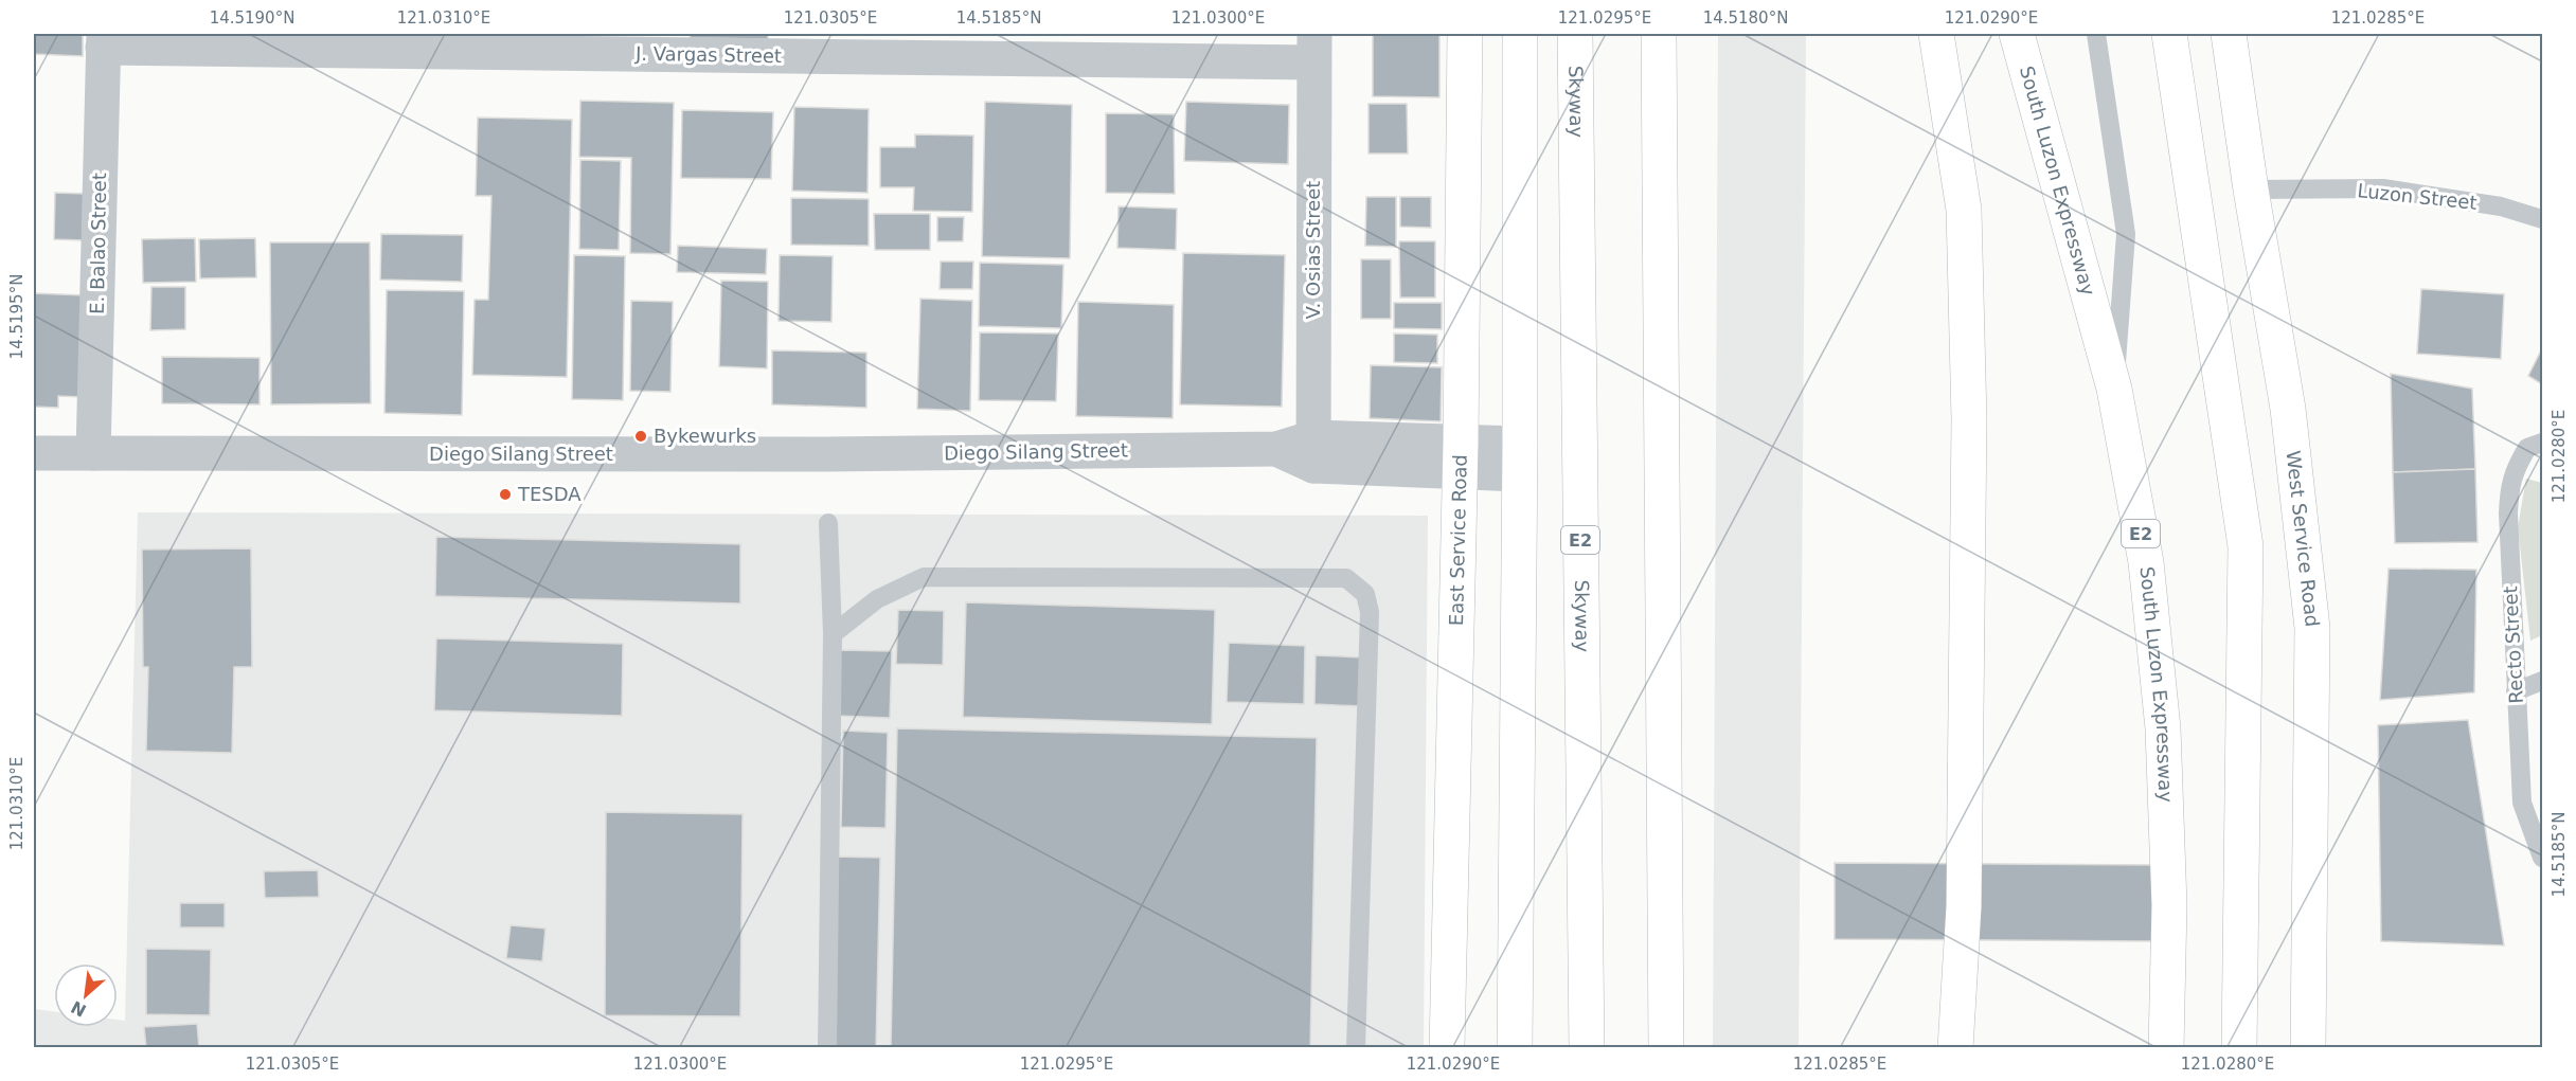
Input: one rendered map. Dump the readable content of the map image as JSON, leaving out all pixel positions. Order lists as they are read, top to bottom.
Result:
{
  "streets": {
    "main road": [
      "Skyway",
      "South Luzon Expressway",
      "E2",
      "West Service Road",
      "East Service Road"
    ],
    "street": [
      "J. Vargas Street",
      "E. Balao Street",
      "V. Osias Street",
      "Diego Silang Street"
    ],
    "lane": ["Luzon Street", "Recto Street"]
  },
  "crossings": [
    ["J. Vargas Street", "E. Balao Street"],
    ["J. Vargas Street", "V. Osias Street"],
    ["Luzon Street", "West Service Road"],
    ["E. Balao Street", "Diego Silang Street"],
    ["V. Osias Street", "Diego Silang Street"],
    ["Diego Silang Street", "East Service Road"]
  ],
  "places": ["Bykewurks", "TESDA"],
  "north": "bottom left",
  "coordinates": [
    "14.5190°N",
    "121.0310°E",
    "121.0305°E",
    "14.5185°N",
    "121.0300°E",
    "121.0295°E",
    "14.5180°N",
    "121.0290°E",
    "121.0285°E",
    "14.5195°N",
    "121.0280°E"
  ]
}
